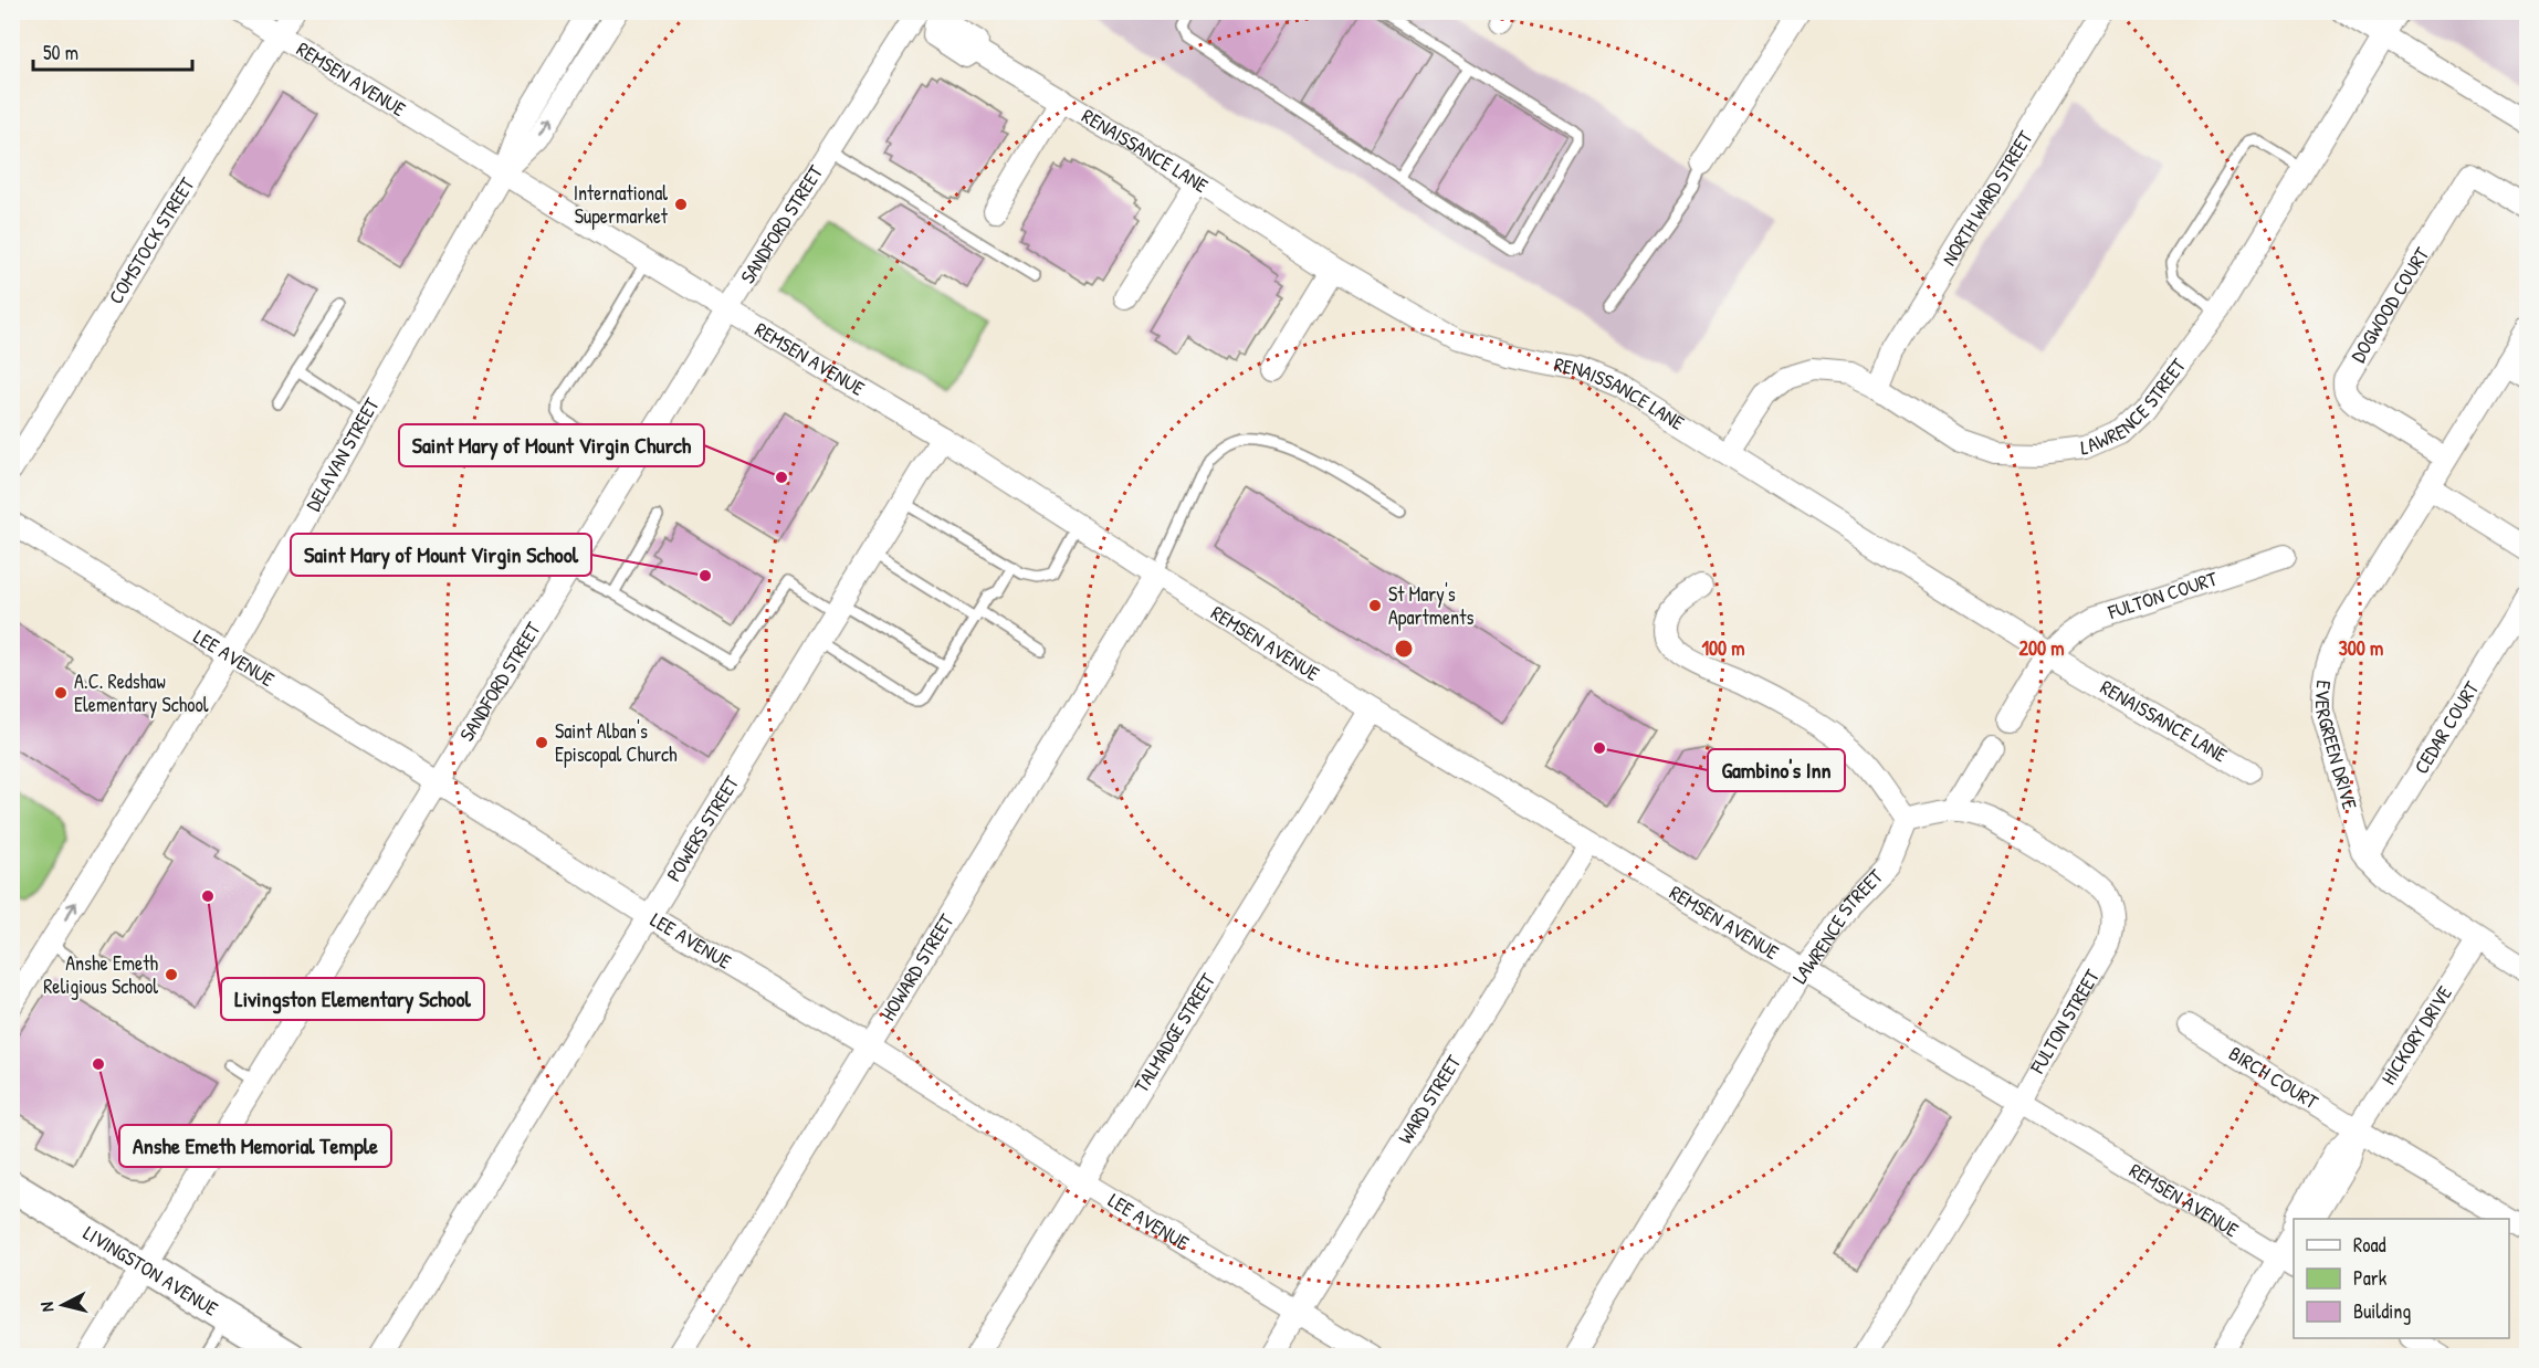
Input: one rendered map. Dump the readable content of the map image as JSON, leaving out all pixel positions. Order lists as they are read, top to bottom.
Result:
{
  "streets": {
    "main road": ["LIVINGSTON AVENUE"],
    "street": [
      "REMSEN AVENUE",
      "RENAISSANCE LANE",
      "NORTH WARD STREET",
      "SANDFORD STREET",
      "COMSTOCK STREET",
      "DOGWOOD COURT",
      "LAWRENCE STREET",
      "DELAVAN STREET",
      "FULTON COURT",
      "LEE AVENUE",
      "CEDAR COURT",
      "EVERGREEN DRIVE",
      "POWERS STREET",
      "HOWARD STREET",
      "FULTON STREET",
      "TALMADGE STREET",
      "HICKORY DRIVE",
      "BIRCH COURT",
      "WARD STREET"
    ]
  },
  "crossings": [
    ["REMSEN AVENUE", "SANDFORD STREET"],
    ["REMSEN AVENUE", "COMSTOCK STREET"],
    ["REMSEN AVENUE", "LAWRENCE STREET"],
    ["REMSEN AVENUE", "DELAVAN STREET"],
    ["REMSEN AVENUE", "POWERS STREET"],
    ["REMSEN AVENUE", "HOWARD STREET"],
    ["REMSEN AVENUE", "FULTON STREET"],
    ["REMSEN AVENUE", "TALMADGE STREET"],
    ["REMSEN AVENUE", "HICKORY DRIVE"],
    ["REMSEN AVENUE", "WARD STREET"],
    ["RENAISSANCE LANE", "SANDFORD STREET"],
    ["RENAISSANCE LANE", "LAWRENCE STREET"],
    ["RENAISSANCE LANE", "FULTON COURT"],
    ["NORTH WARD STREET", "LAWRENCE STREET"],
    ["SANDFORD STREET", "LEE AVENUE"],
    ["SANDFORD STREET", "LIVINGSTON AVENUE"],
    ["DOGWOOD COURT", "EVERGREEN DRIVE"],
    ["DELAVAN STREET", "LEE AVENUE"],
    ["LEE AVENUE", "POWERS STREET"],
    ["LEE AVENUE", "HOWARD STREET"],
    ["LEE AVENUE", "TALMADGE STREET"],
    ["LEE AVENUE", "WARD STREET"],
    ["CEDAR COURT", "EVERGREEN DRIVE"],
    ["EVERGREEN DRIVE", "HICKORY DRIVE"],
    ["HICKORY DRIVE", "BIRCH COURT"]
  ],
  "places": [
    "International Supermarket",
    "Saint Mary of Mount Virgin Church",
    "Saint Mary of Mount Virgin School",
    "St Mary's Apartments",
    "A.C. Redshaw Elementary School",
    "Saint Alban's Episcopal Church",
    "Gambino's Inn",
    "Livingston Elementary School",
    "Anshe Emeth Religious School",
    "Anshe Emeth Memorial Temple"
  ],
  "legend": ["Road", "Park", "Building"],
  "scale_bar": "50 m",
  "north": "left",
  "rings": ["100 m", "200 m", "300 m"]
}
